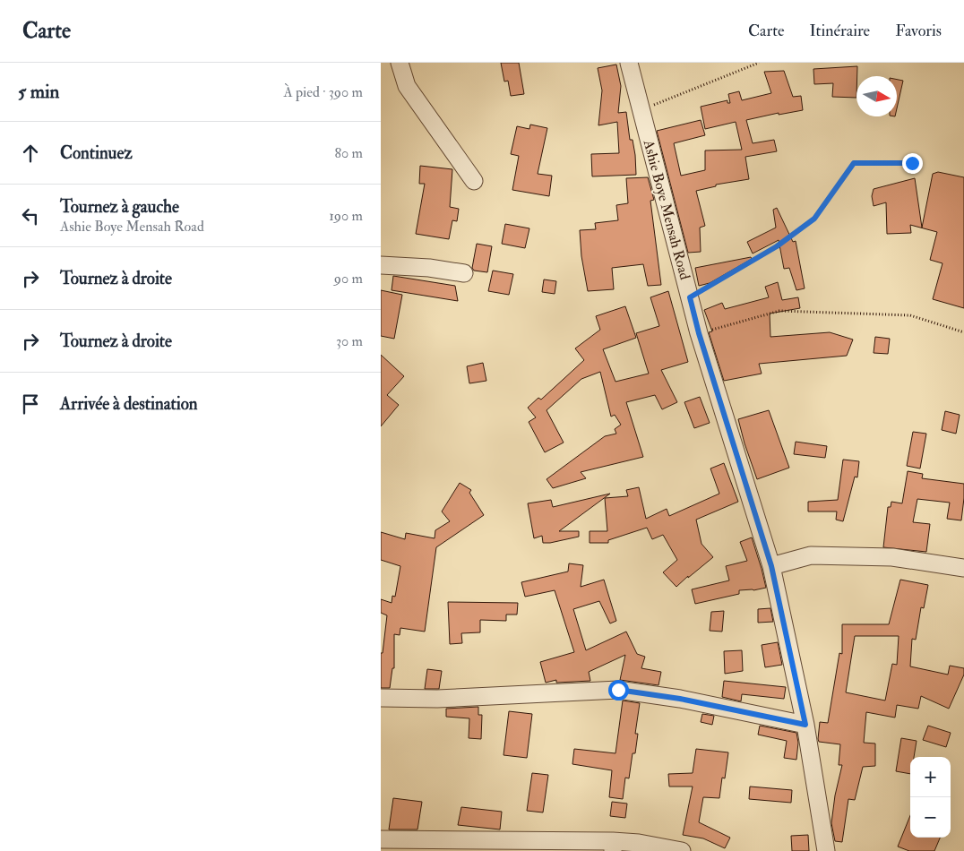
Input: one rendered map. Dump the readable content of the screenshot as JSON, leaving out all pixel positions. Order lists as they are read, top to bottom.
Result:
{
  "streets": {
    "street": ["Ashie Boye Mensah Road"]
  },
  "north": "right",
  "page": {
    "header": "Carte",
    "nav": ["Carte", "Itinéraire", "Favoris"],
    "heading": ["5 min", "À pied · 390 m"],
    "list": [
      ["Continuez", "80 m"],
      ["Tournez à gauche", "Ashie Boye Mensah Road", "190 m"],
      ["Tournez à droite", "90 m"],
      ["Tournez à droite", "30 m"],
      "Arrivée à destination"
    ],
    "map_buttons": ["+", "−"]
  }
}
